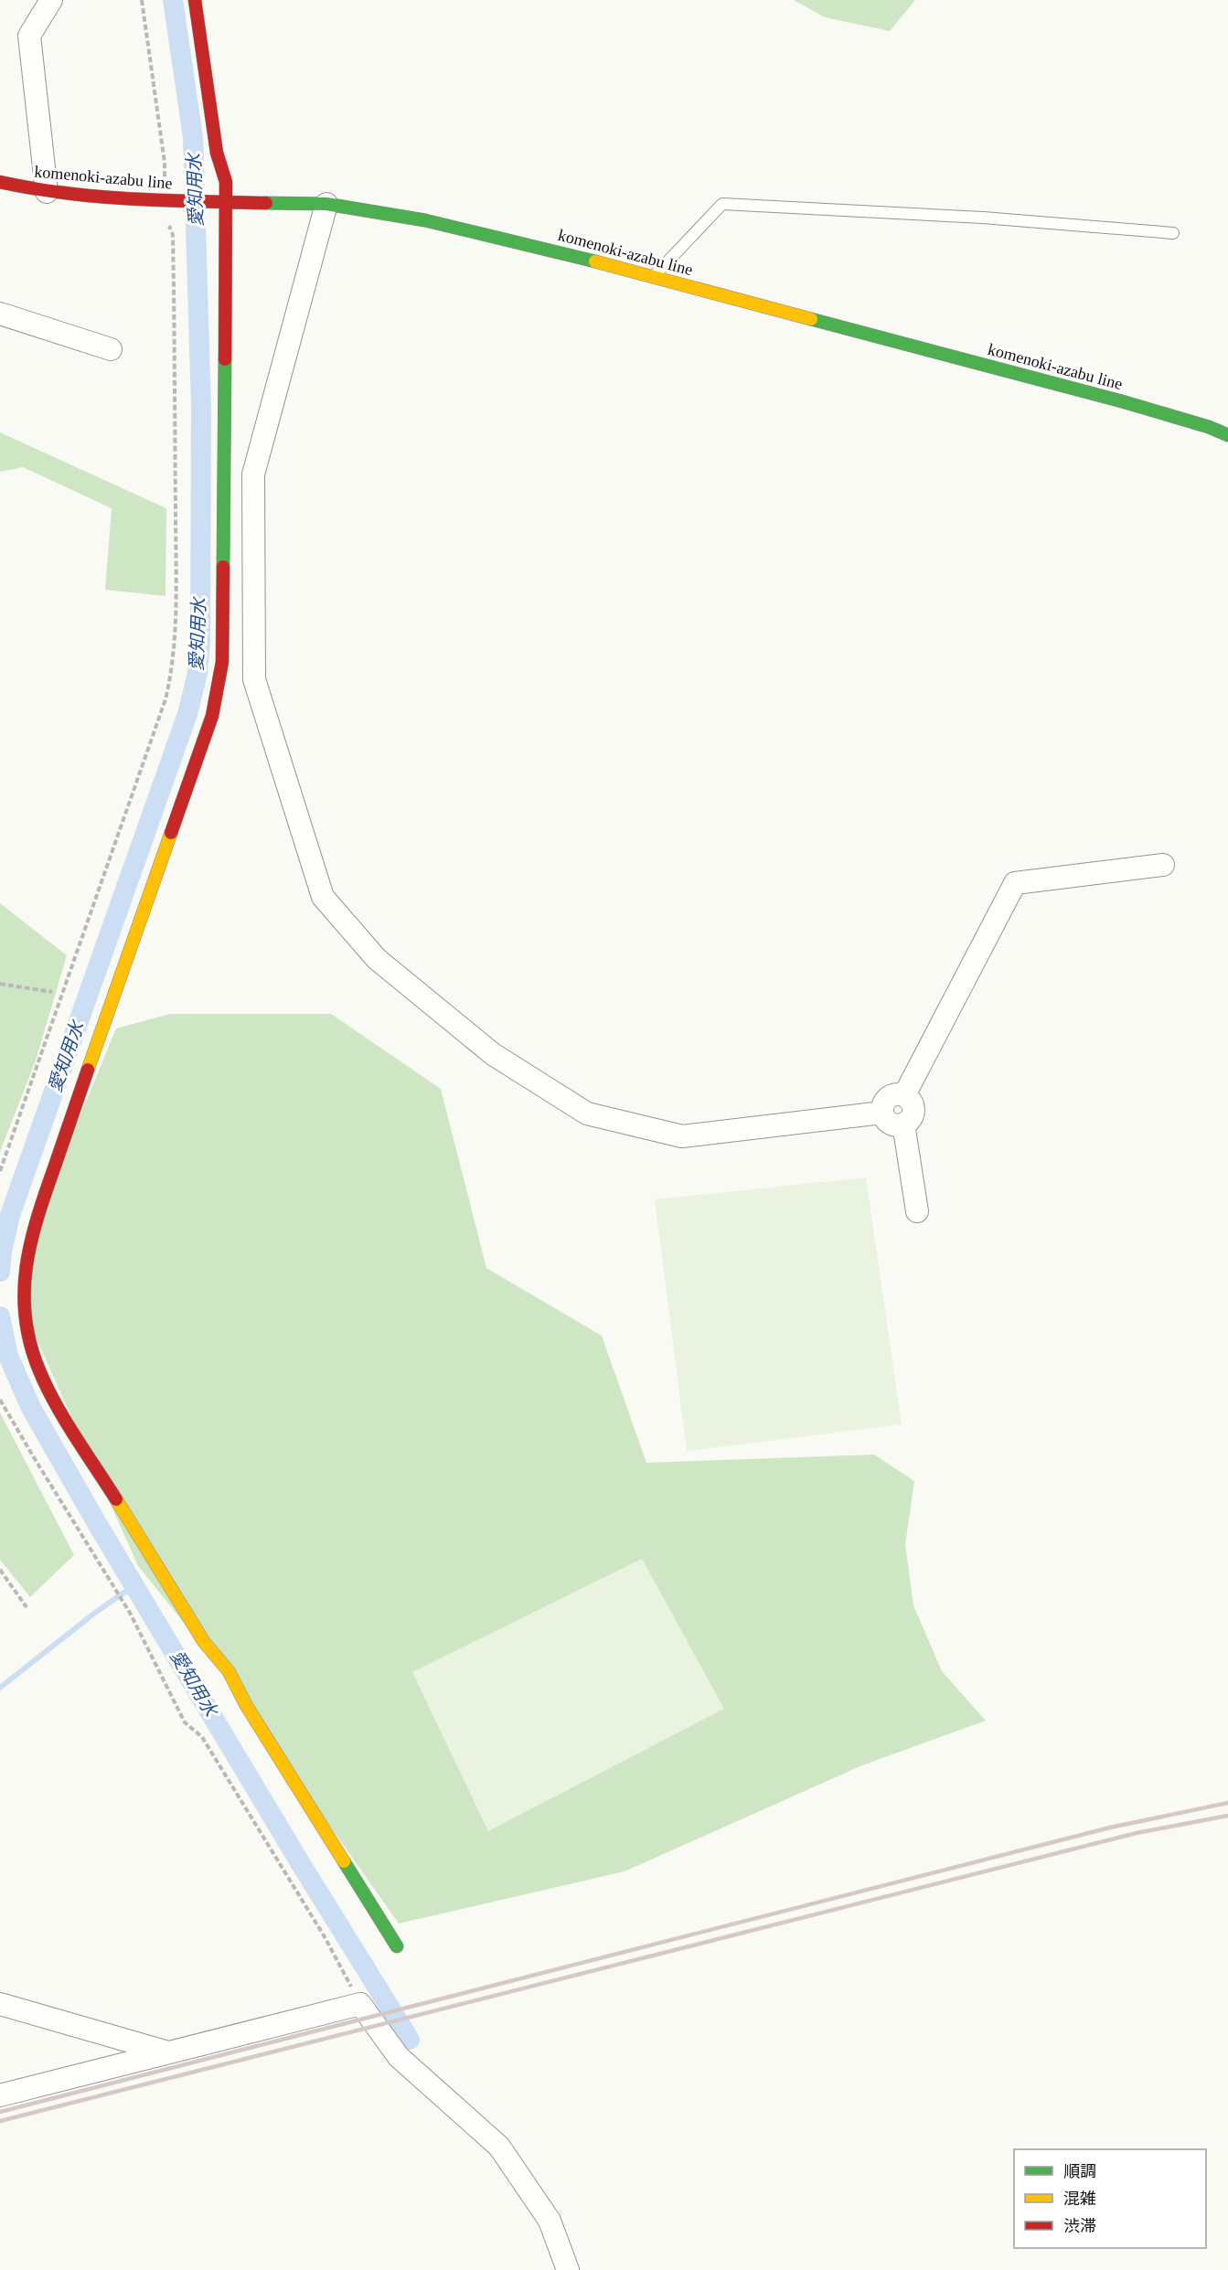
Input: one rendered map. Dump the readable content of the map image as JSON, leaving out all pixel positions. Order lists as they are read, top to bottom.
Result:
{
  "streets": {
    "street": ["komenoki-azabu line"]
  },
  "water": ["愛知用水"],
  "legend": ["順調", "混雑", "渋滞"]
}
